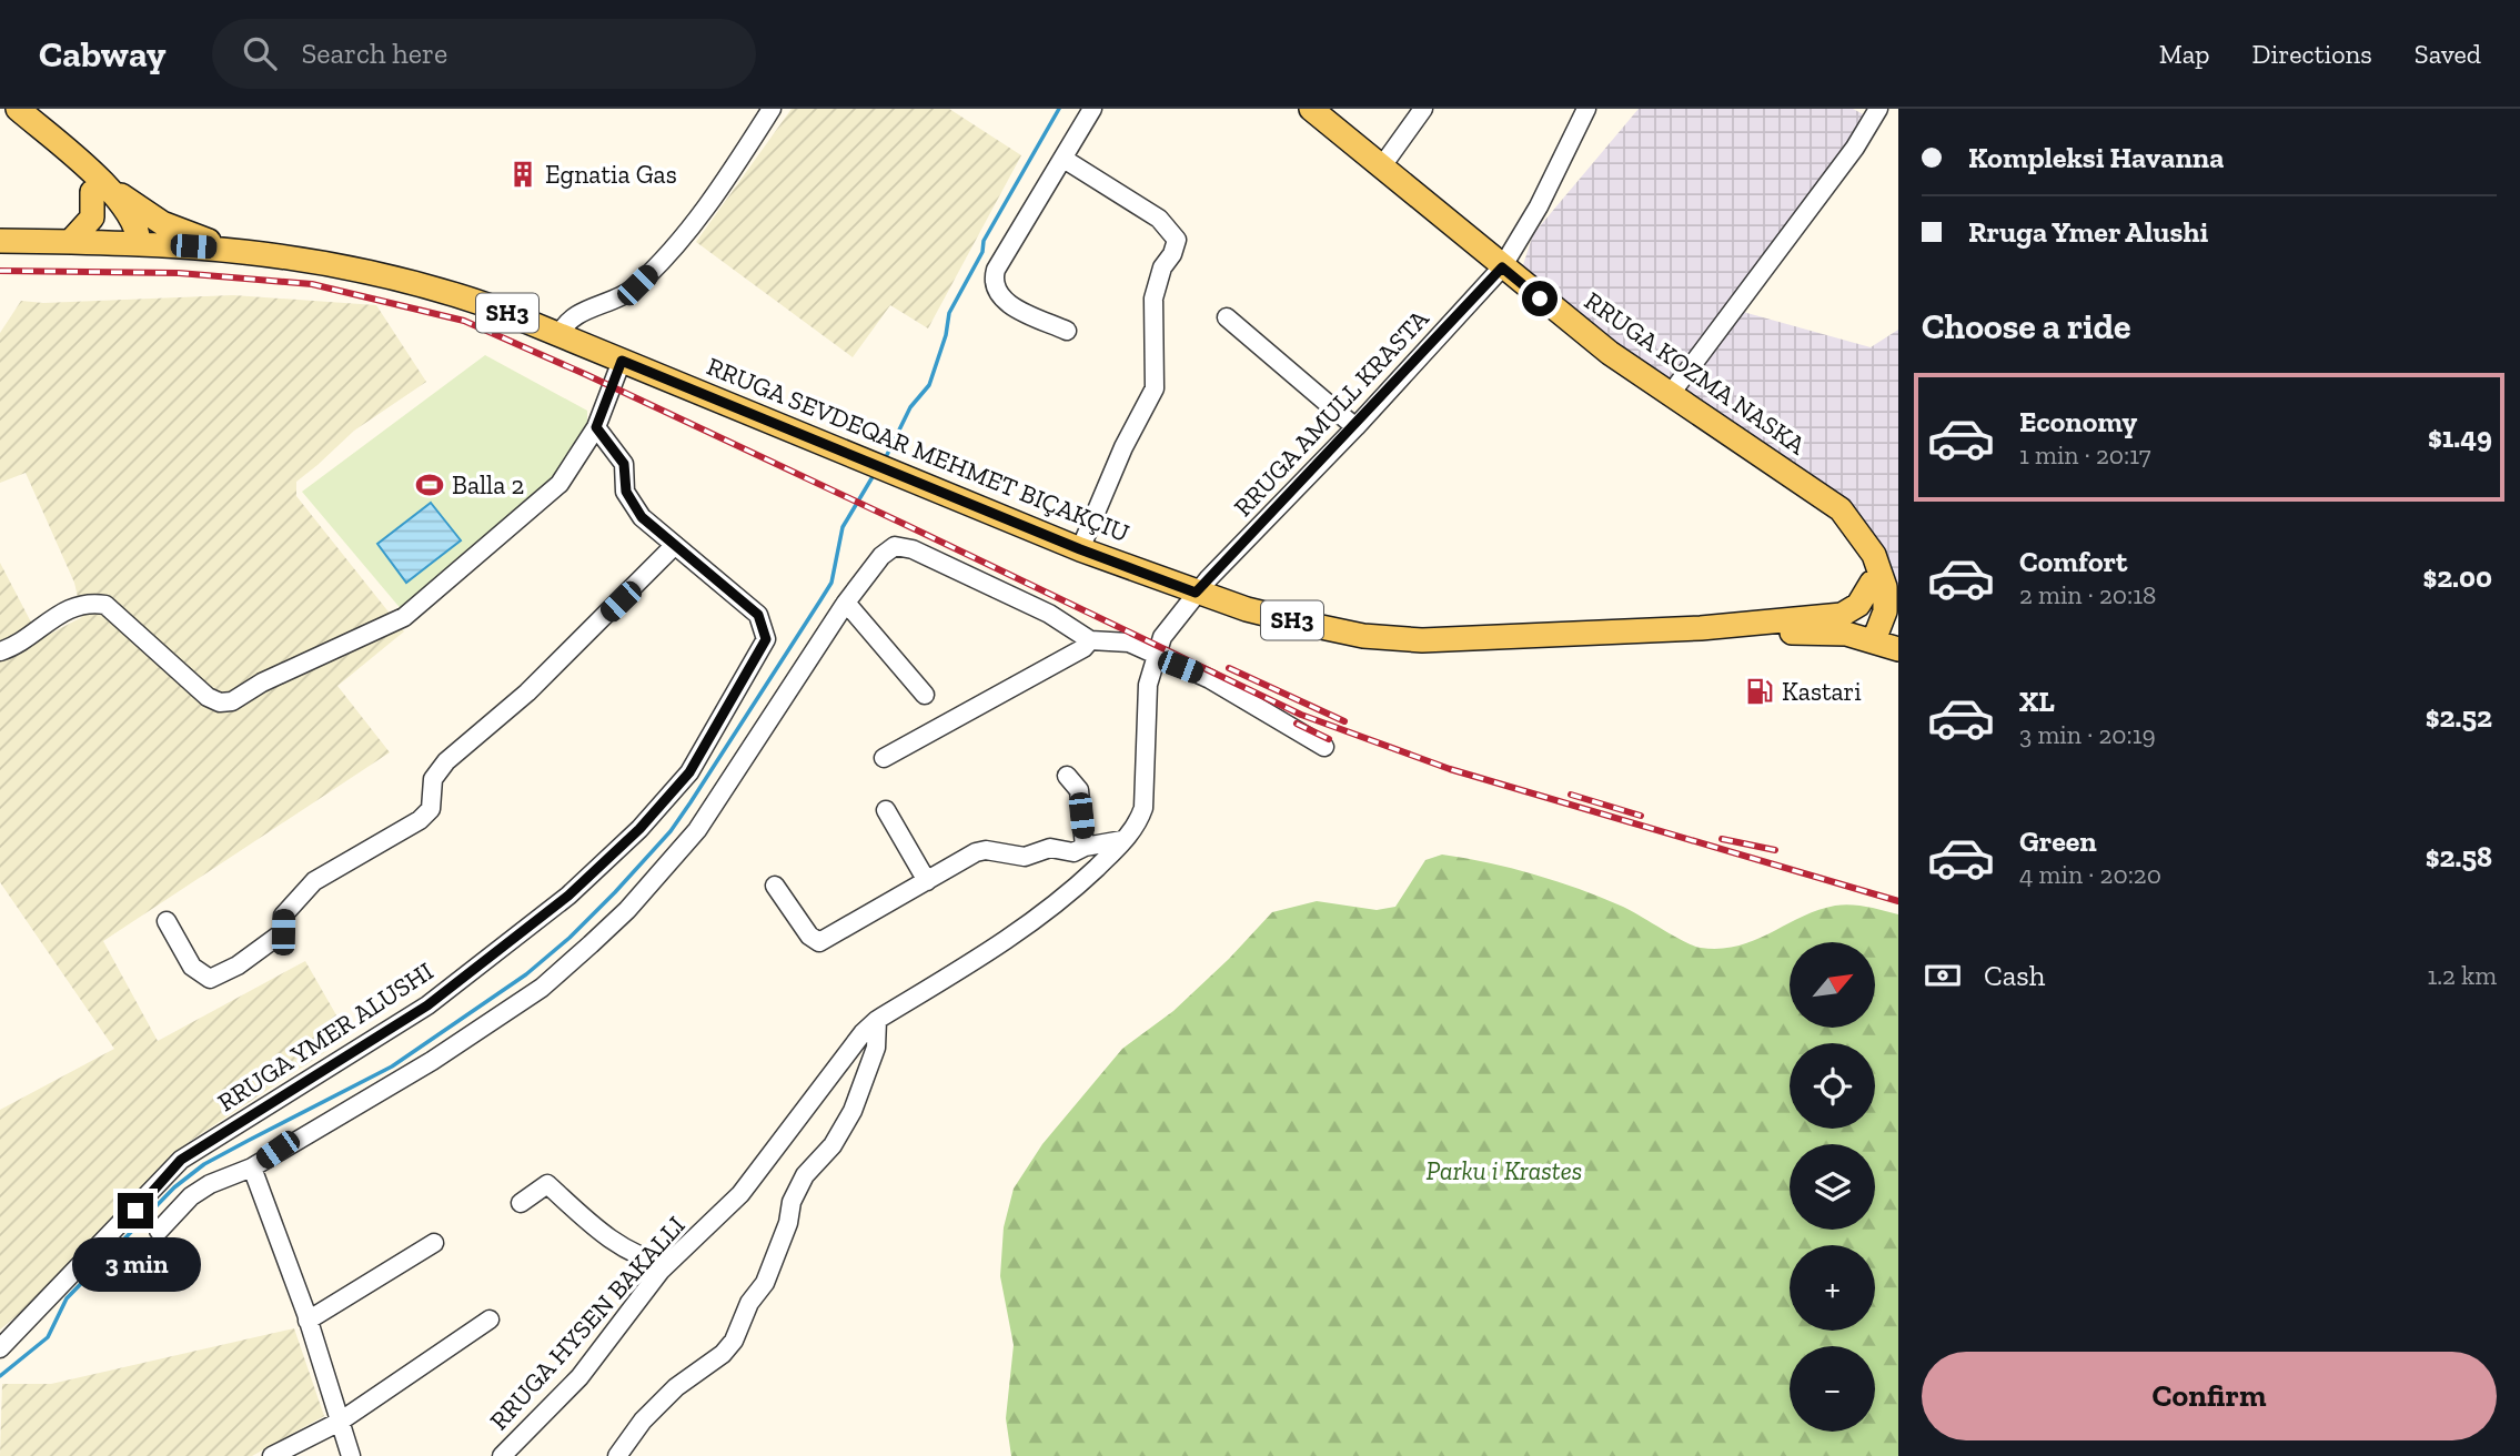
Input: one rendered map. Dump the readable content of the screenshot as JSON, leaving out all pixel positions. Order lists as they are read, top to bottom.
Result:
{
  "streets": {
    "main road": ["SH3", "RRUGA KOZMA NASKA", "RRUGA SEVDEQAR MEHMET BIÇAKÇIU"],
    "street": ["RRUGA AMULL KRASTA", "RRUGA YMER ALUSHI", "RRUGA HYSEN BAKALLI"]
  },
  "crossings": [
    ["SH3", "RRUGA KOZMA NASKA"],
    ["SH3", "RRUGA SEVDEQAR MEHMET BIÇAKÇIU"],
    ["RRUGA KOZMA NASKA", "RRUGA AMULL KRASTA"],
    ["RRUGA AMULL KRASTA", "RRUGA SEVDEQAR MEHMET BIÇAKÇIU"],
    ["RRUGA AMULL KRASTA", "RRUGA HYSEN BAKALLI"],
    ["RRUGA SEVDEQAR MEHMET BIÇAKÇIU", "RRUGA HYSEN BAKALLI"]
  ],
  "parks": ["Parku i Krastes"],
  "places": {
    "building": ["Egnatia Gas"],
    "sports": ["Balla 2"],
    "fuel station": ["Kastari"]
  },
  "north": "top right",
  "page": {
    "header": "Cabway",
    "search": "Search here",
    "nav": ["Map", "Directions", "Saved"],
    "banner": ["Kompleksi Havanna", "Rruga Ymer Alushi"],
    "heading": "Choose a ride",
    "list": [
      {
        "name": "Economy",
        "note": "1 min · 20:17",
        "value": "$1.49"
      },
      {
        "name": "Comfort",
        "note": "2 min · 20:18",
        "value": "$2.00"
      },
      {
        "name": "XL",
        "note": "3 min · 20:19",
        "value": "$2.52"
      },
      {
        "name": "Green",
        "note": "4 min · 20:20",
        "value": "$2.58"
      }
    ],
    "pay": ["Cash", "1.2 km"],
    "map_buttons": ["+", "−"],
    "bubble": "3 min",
    "buttons": "Confirm"
  }
}
